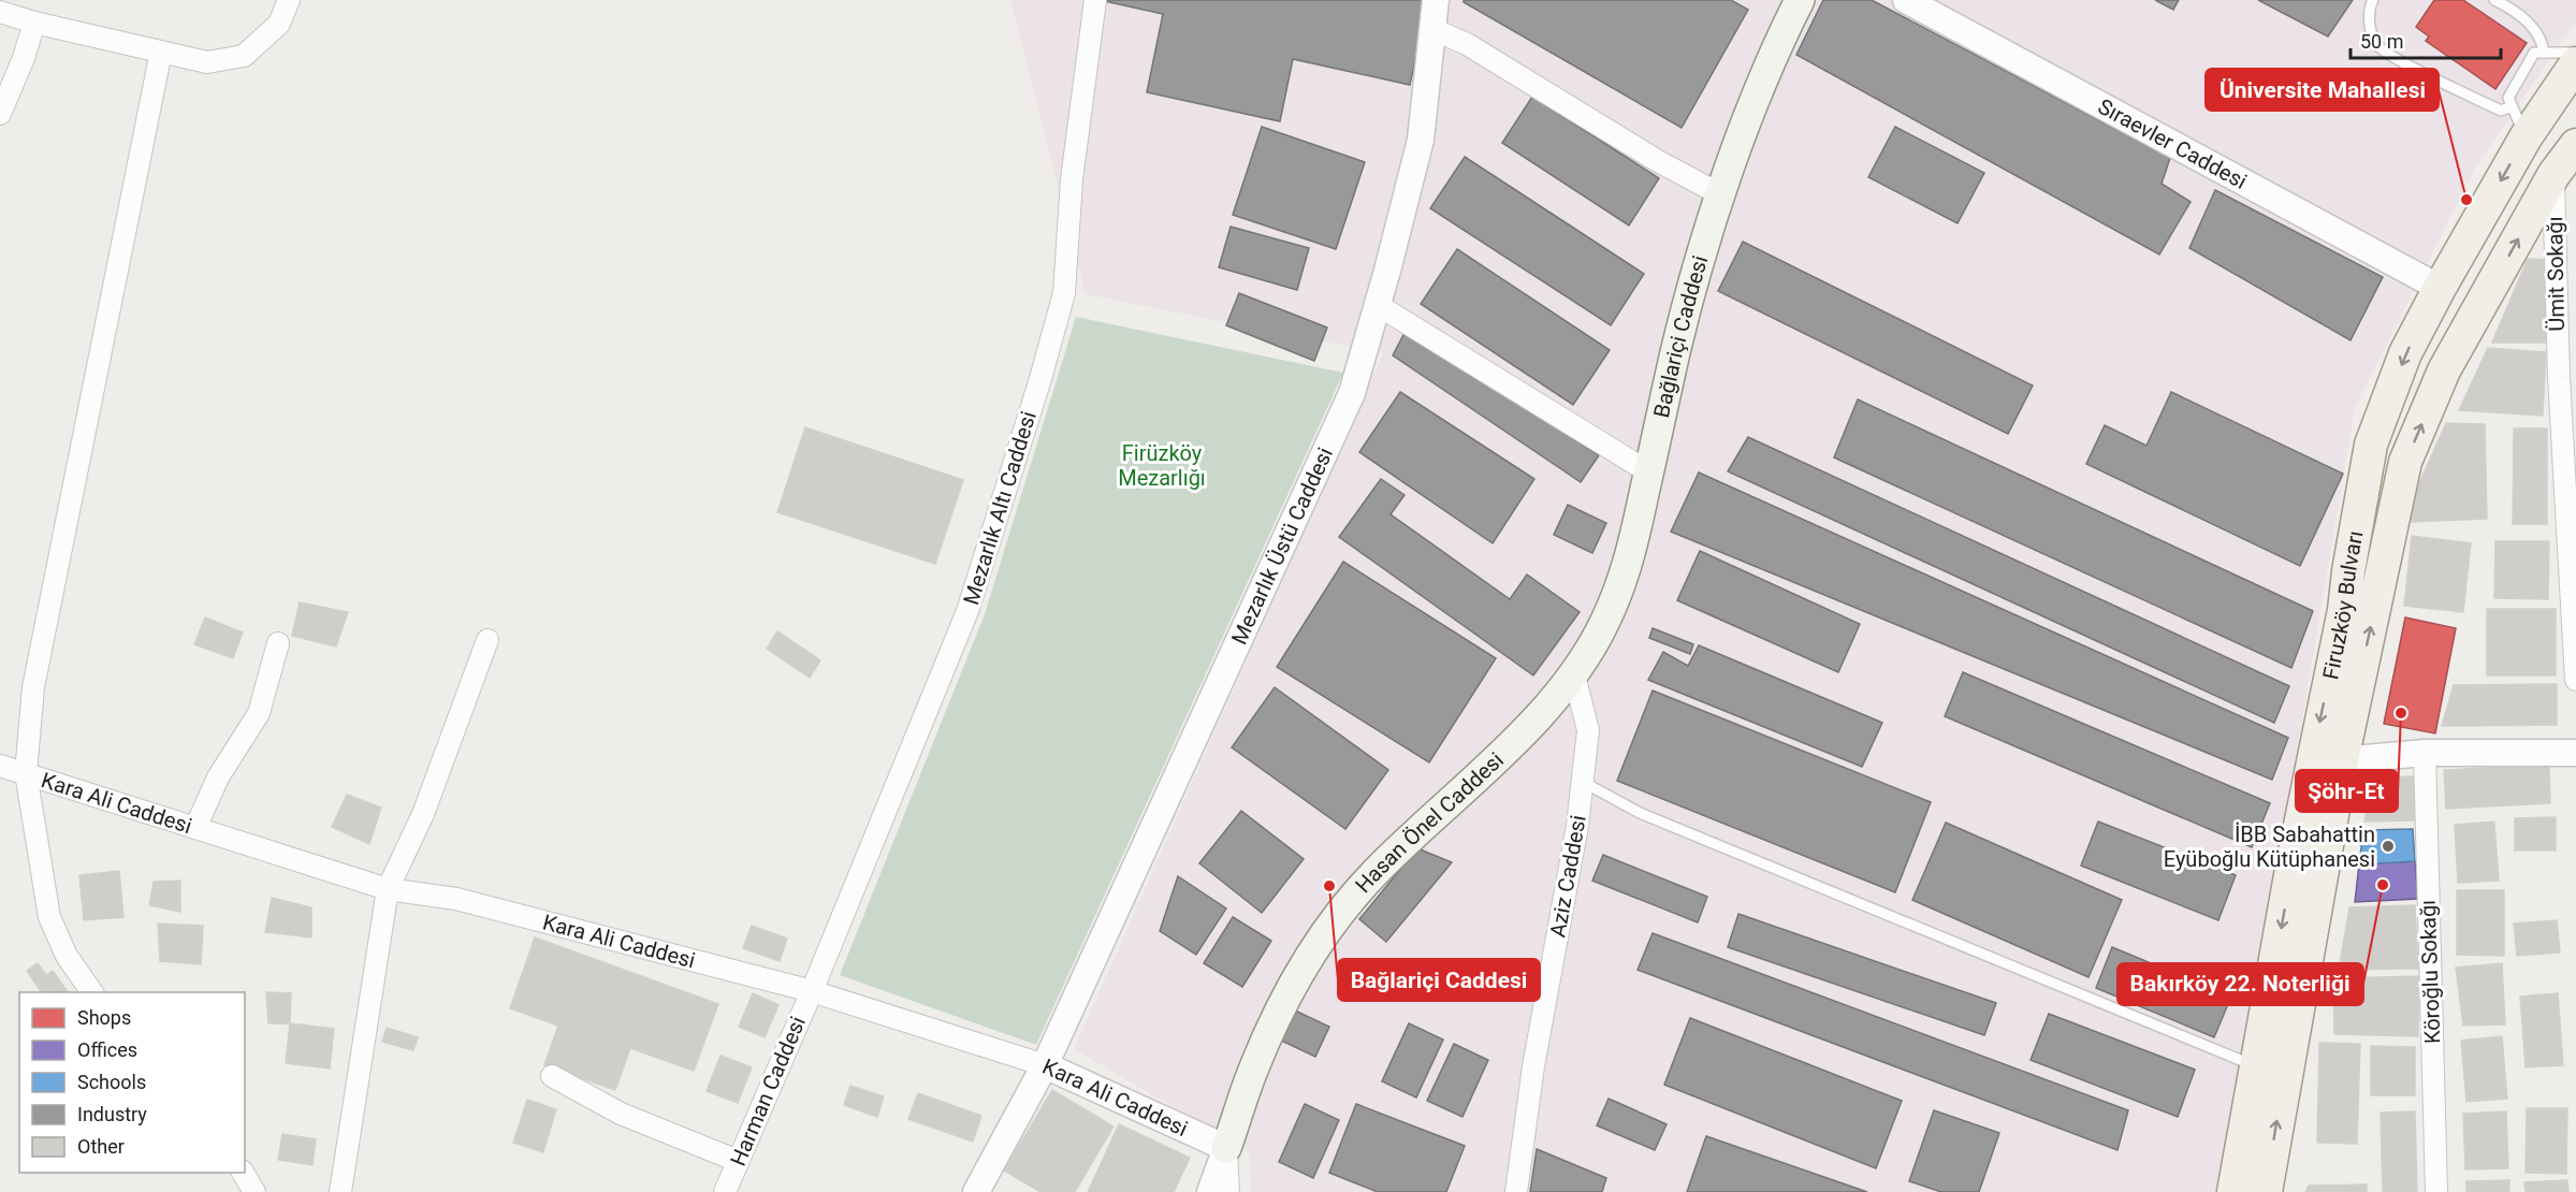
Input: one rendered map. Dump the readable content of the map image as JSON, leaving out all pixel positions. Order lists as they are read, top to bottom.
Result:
{
  "streets": {
    "main road": ["Bağlariçi Caddesi", "Firuzköy Bulvarı", "Hasan Önel Caddesi"],
    "street": [
      "Sıraevler Caddesi",
      "Ümit Sokağı",
      "Mezarlık Altı Caddesi",
      "Mezarlık Üstü Caddesi",
      "Kara Ali Caddesi",
      "Aziz Caddesi",
      "Köroğlu Sokağı",
      "Harman Caddesi"
    ]
  },
  "crossings": [
    ["Sıraevler Caddesi", "Firuzköy Bulvarı"],
    ["Ümit Sokağı", "Firuzköy Bulvarı"],
    ["Bağlariçi Caddesi", "Hasan Önel Caddesi"],
    ["Bağlariçi Caddesi", "Aziz Caddesi"],
    ["Mezarlık Altı Caddesi", "Kara Ali Caddesi"],
    ["Mezarlık Altı Caddesi", "Harman Caddesi"],
    ["Mezarlık Üstü Caddesi", "Kara Ali Caddesi"],
    ["Kara Ali Caddesi", "Hasan Önel Caddesi"],
    ["Kara Ali Caddesi", "Harman Caddesi"],
    ["Hasan Önel Caddesi", "Aziz Caddesi"]
  ],
  "parks": ["Firüzköy Mezarlığı"],
  "places": [
    "Üniversite Mahallesi",
    "Şöhr-Et",
    "İBB Sabahattin Eyüboğlu Kütüphanesi",
    "Bakırköy 22. Noterliği",
    "Bağlariçi Caddesi"
  ],
  "legend": [
    "Shops",
    "Offices",
    "Schools",
    "Industry",
    "Other"
  ],
  "scale_bar": "50 m"
}
